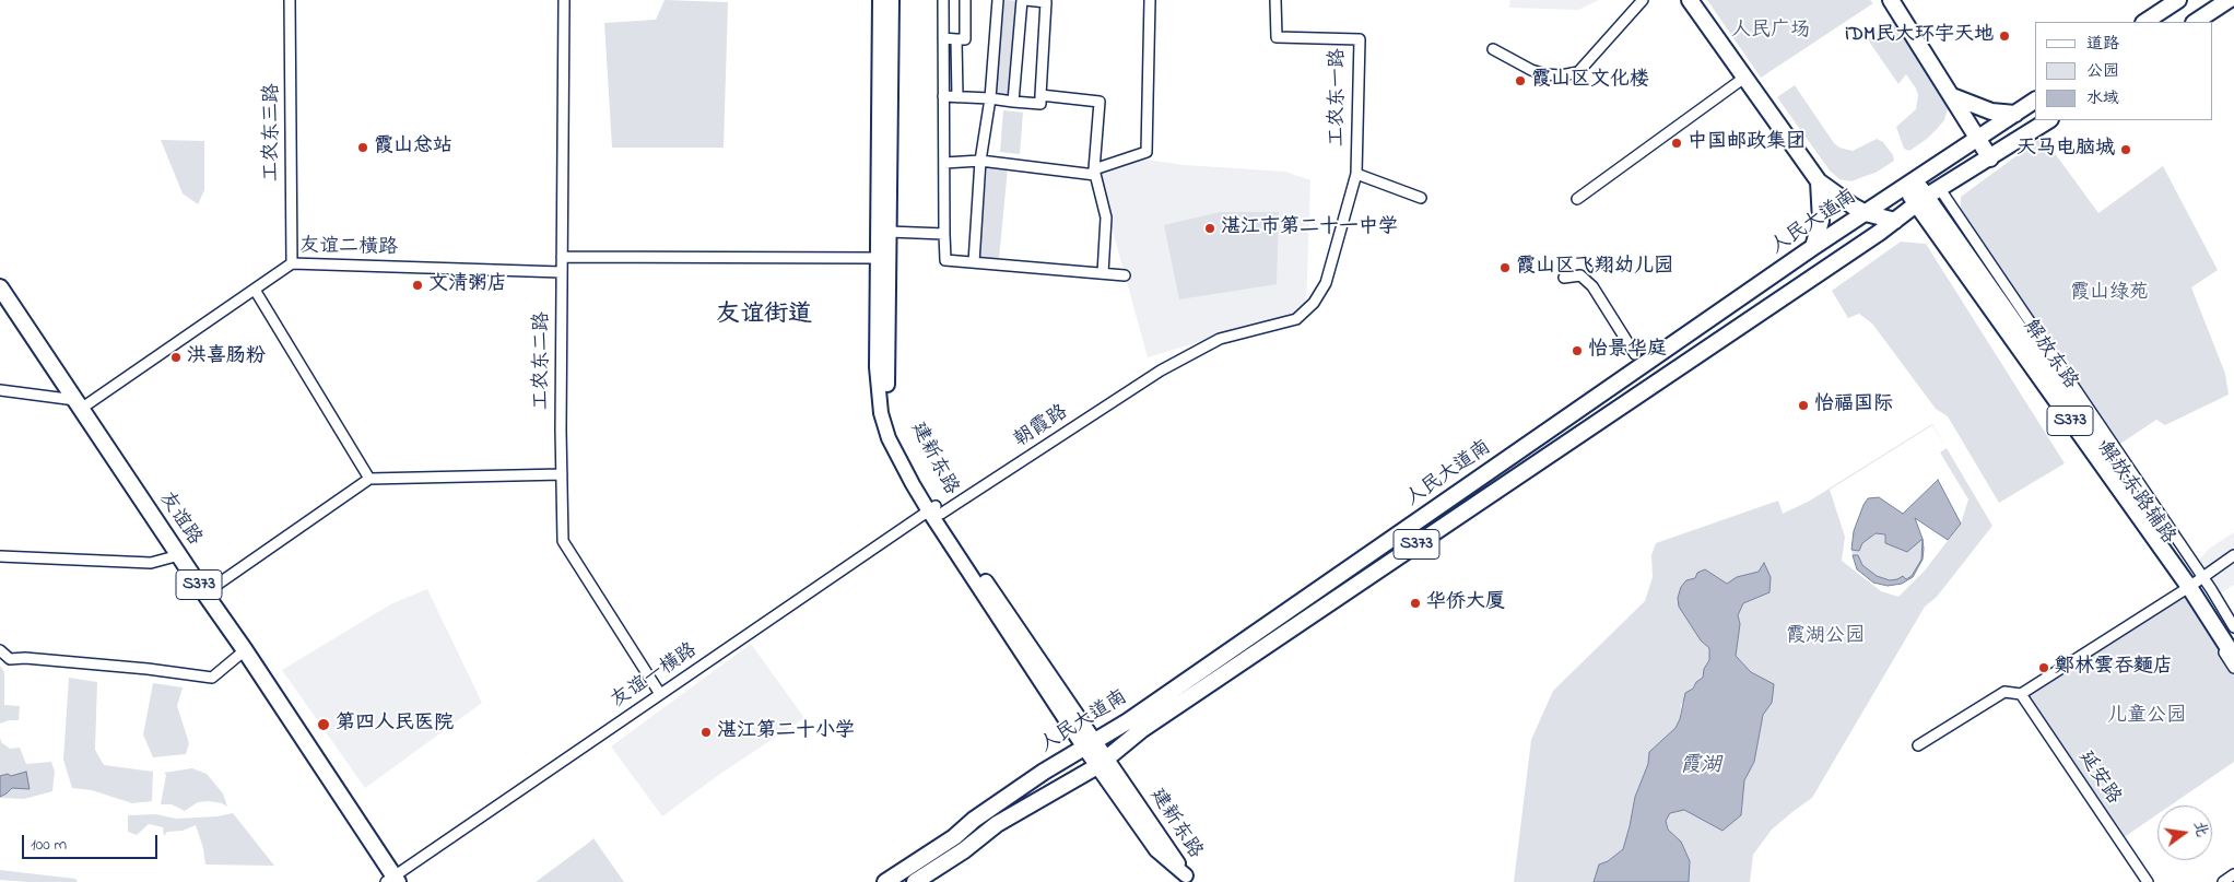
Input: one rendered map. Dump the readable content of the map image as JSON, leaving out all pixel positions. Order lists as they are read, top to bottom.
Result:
{
  "streets": {
    "main road": [
      "人民大道南",
      "解放东路",
      "S373",
      "友谊路"
    ],
    "street": [
      "工农东一路",
      "工农东三路",
      "友谊二横路",
      "工农东二路",
      "朝霞路",
      "建新东路",
      "解放东路辅路",
      "友谊一横路",
      "延安路"
    ]
  },
  "crossings": [
    ["工农东一路", "朝霞路"],
    ["工农东三路", "友谊二横路"],
    ["人民大道南", "解放东路"],
    ["人民大道南", "建新东路"],
    ["人民大道南", "解放东路辅路"],
    ["友谊二横路", "工农东二路"],
    ["友谊二横路", "友谊路"],
    ["解放东路", "解放东路辅路"],
    ["工农东二路", "友谊一横路"],
    ["朝霞路", "建新东路"],
    ["朝霞路", "友谊一横路"],
    ["建新东路", "友谊一横路"],
    ["友谊路", "友谊一横路"]
  ],
  "districts": ["友谊街道"],
  "water": ["霞湖"],
  "parks": [
    "人民广场",
    "霞山绿苑",
    "霞湖公园",
    "儿童公园"
  ],
  "places": [
    "iDM民大环宇天地",
    "霞山区文化楼",
    "中国邮政集团",
    "霞山总站",
    "天马电脑城",
    "湛江市第二十一中学",
    "霞山区飞翔幼儿园",
    "文清粥店",
    "怡景华庭",
    "洪喜肠粉",
    "怡福国际",
    "华侨大厦",
    "鄭林雲吞麵店",
    "第四人民医院",
    "湛江第二十小学"
  ],
  "legend": ["道路", "公园", "水域"],
  "scale_bar": "100 m",
  "north": "right"
}
